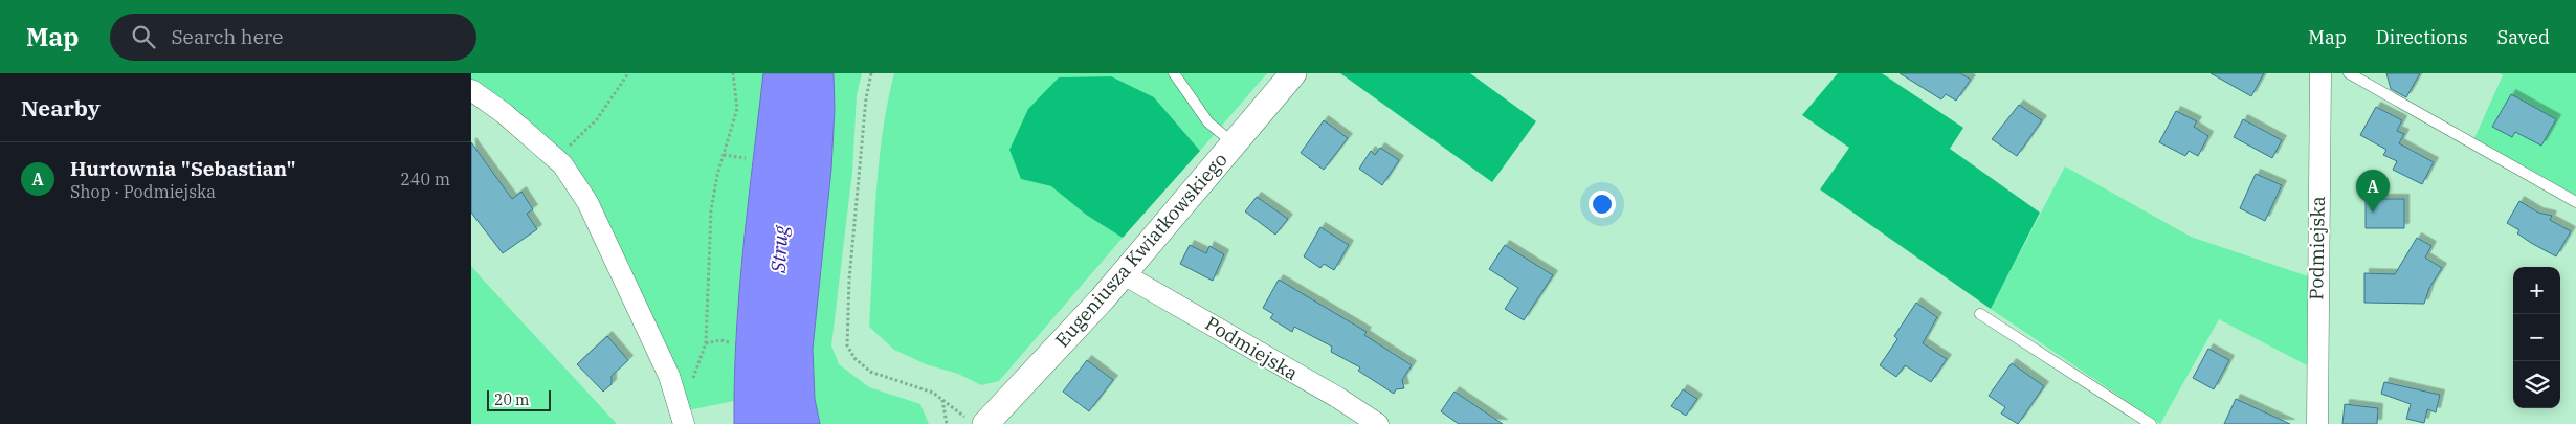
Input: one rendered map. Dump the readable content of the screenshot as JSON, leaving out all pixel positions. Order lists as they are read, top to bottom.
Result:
{
  "streets": {
    "street": ["Podmiejska", "Eugeniusza Kwiatkowskiego"]
  },
  "crossings": [
    ["Podmiejska", "Eugeniusza Kwiatkowskiego"]
  ],
  "water": ["Strug"],
  "scale_bar": "20 m",
  "page": {
    "header": "Map",
    "search": "Search here",
    "nav": ["Map", "Directions", "Saved"],
    "heading": "Nearby",
    "list": [
      {
        "mark": "A",
        "name": "Hurtownia \"Sebastian\"",
        "note": "Shop · Podmiejska",
        "value": "240 m"
      }
    ],
    "pins": "A",
    "map_buttons": ["+", "−"],
    "scale": "20 m"
  }
}
